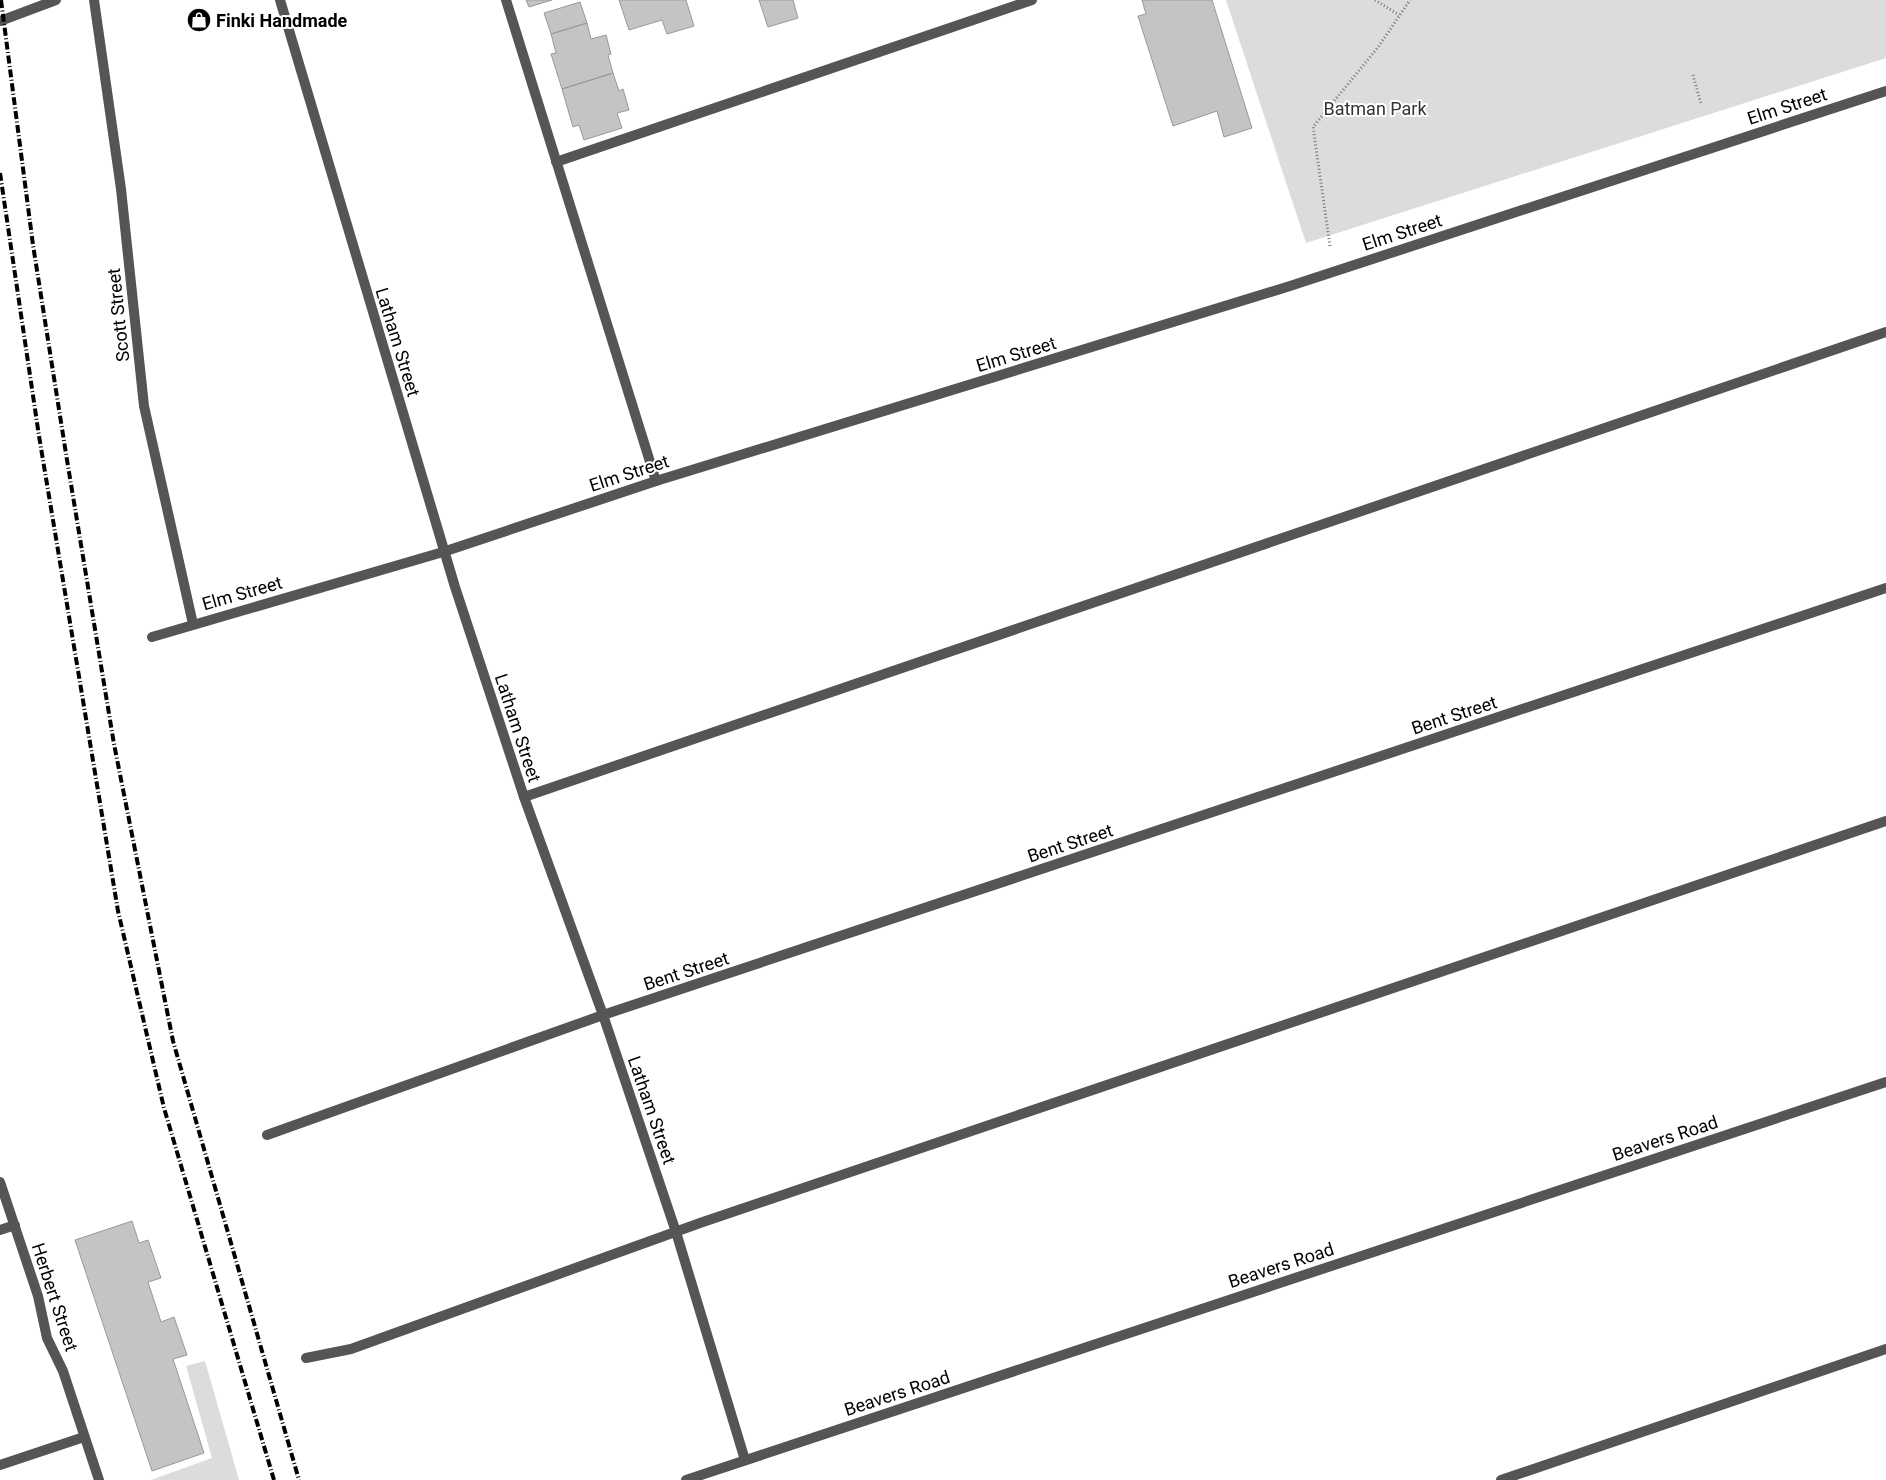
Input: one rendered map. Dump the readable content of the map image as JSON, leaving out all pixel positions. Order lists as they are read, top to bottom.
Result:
{
  "streets": {
    "street": [
      "Elm Street",
      "Scott Street",
      "Latham Street",
      "Bent Street",
      "Beavers Road",
      "Herbert Street"
    ]
  },
  "crossings": [
    ["Elm Street", "Scott Street"],
    ["Elm Street", "Latham Street"],
    ["Latham Street", "Bent Street"],
    ["Latham Street", "Beavers Road"]
  ],
  "parks": ["Batman Park"],
  "places": {
    "shop": ["Finki Handmade"]
  }
}
